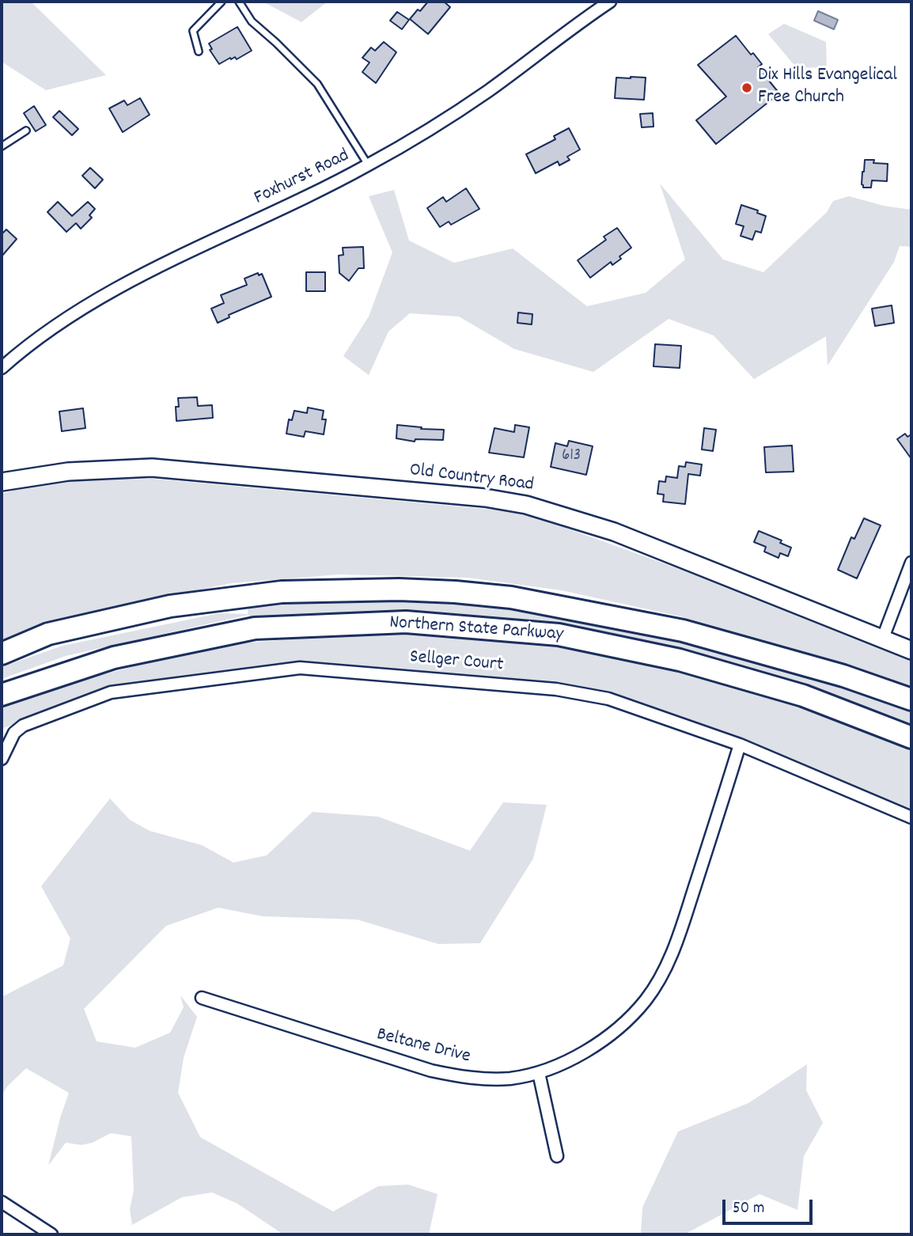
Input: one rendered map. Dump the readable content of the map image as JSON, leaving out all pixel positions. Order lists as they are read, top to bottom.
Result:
{
  "streets": {
    "highway": ["Northern State Parkway"],
    "main road": ["Old Country Road"],
    "street": ["Foxhurst Road", "Sellger Court", "Beltane Drive"]
  },
  "crossings": [
    ["Sellger Court", "Beltane Drive"]
  ],
  "places": ["Dix Hills Evangelical Free Church"],
  "house_numbers": ["613"],
  "scale_bar": "50 m"
}
